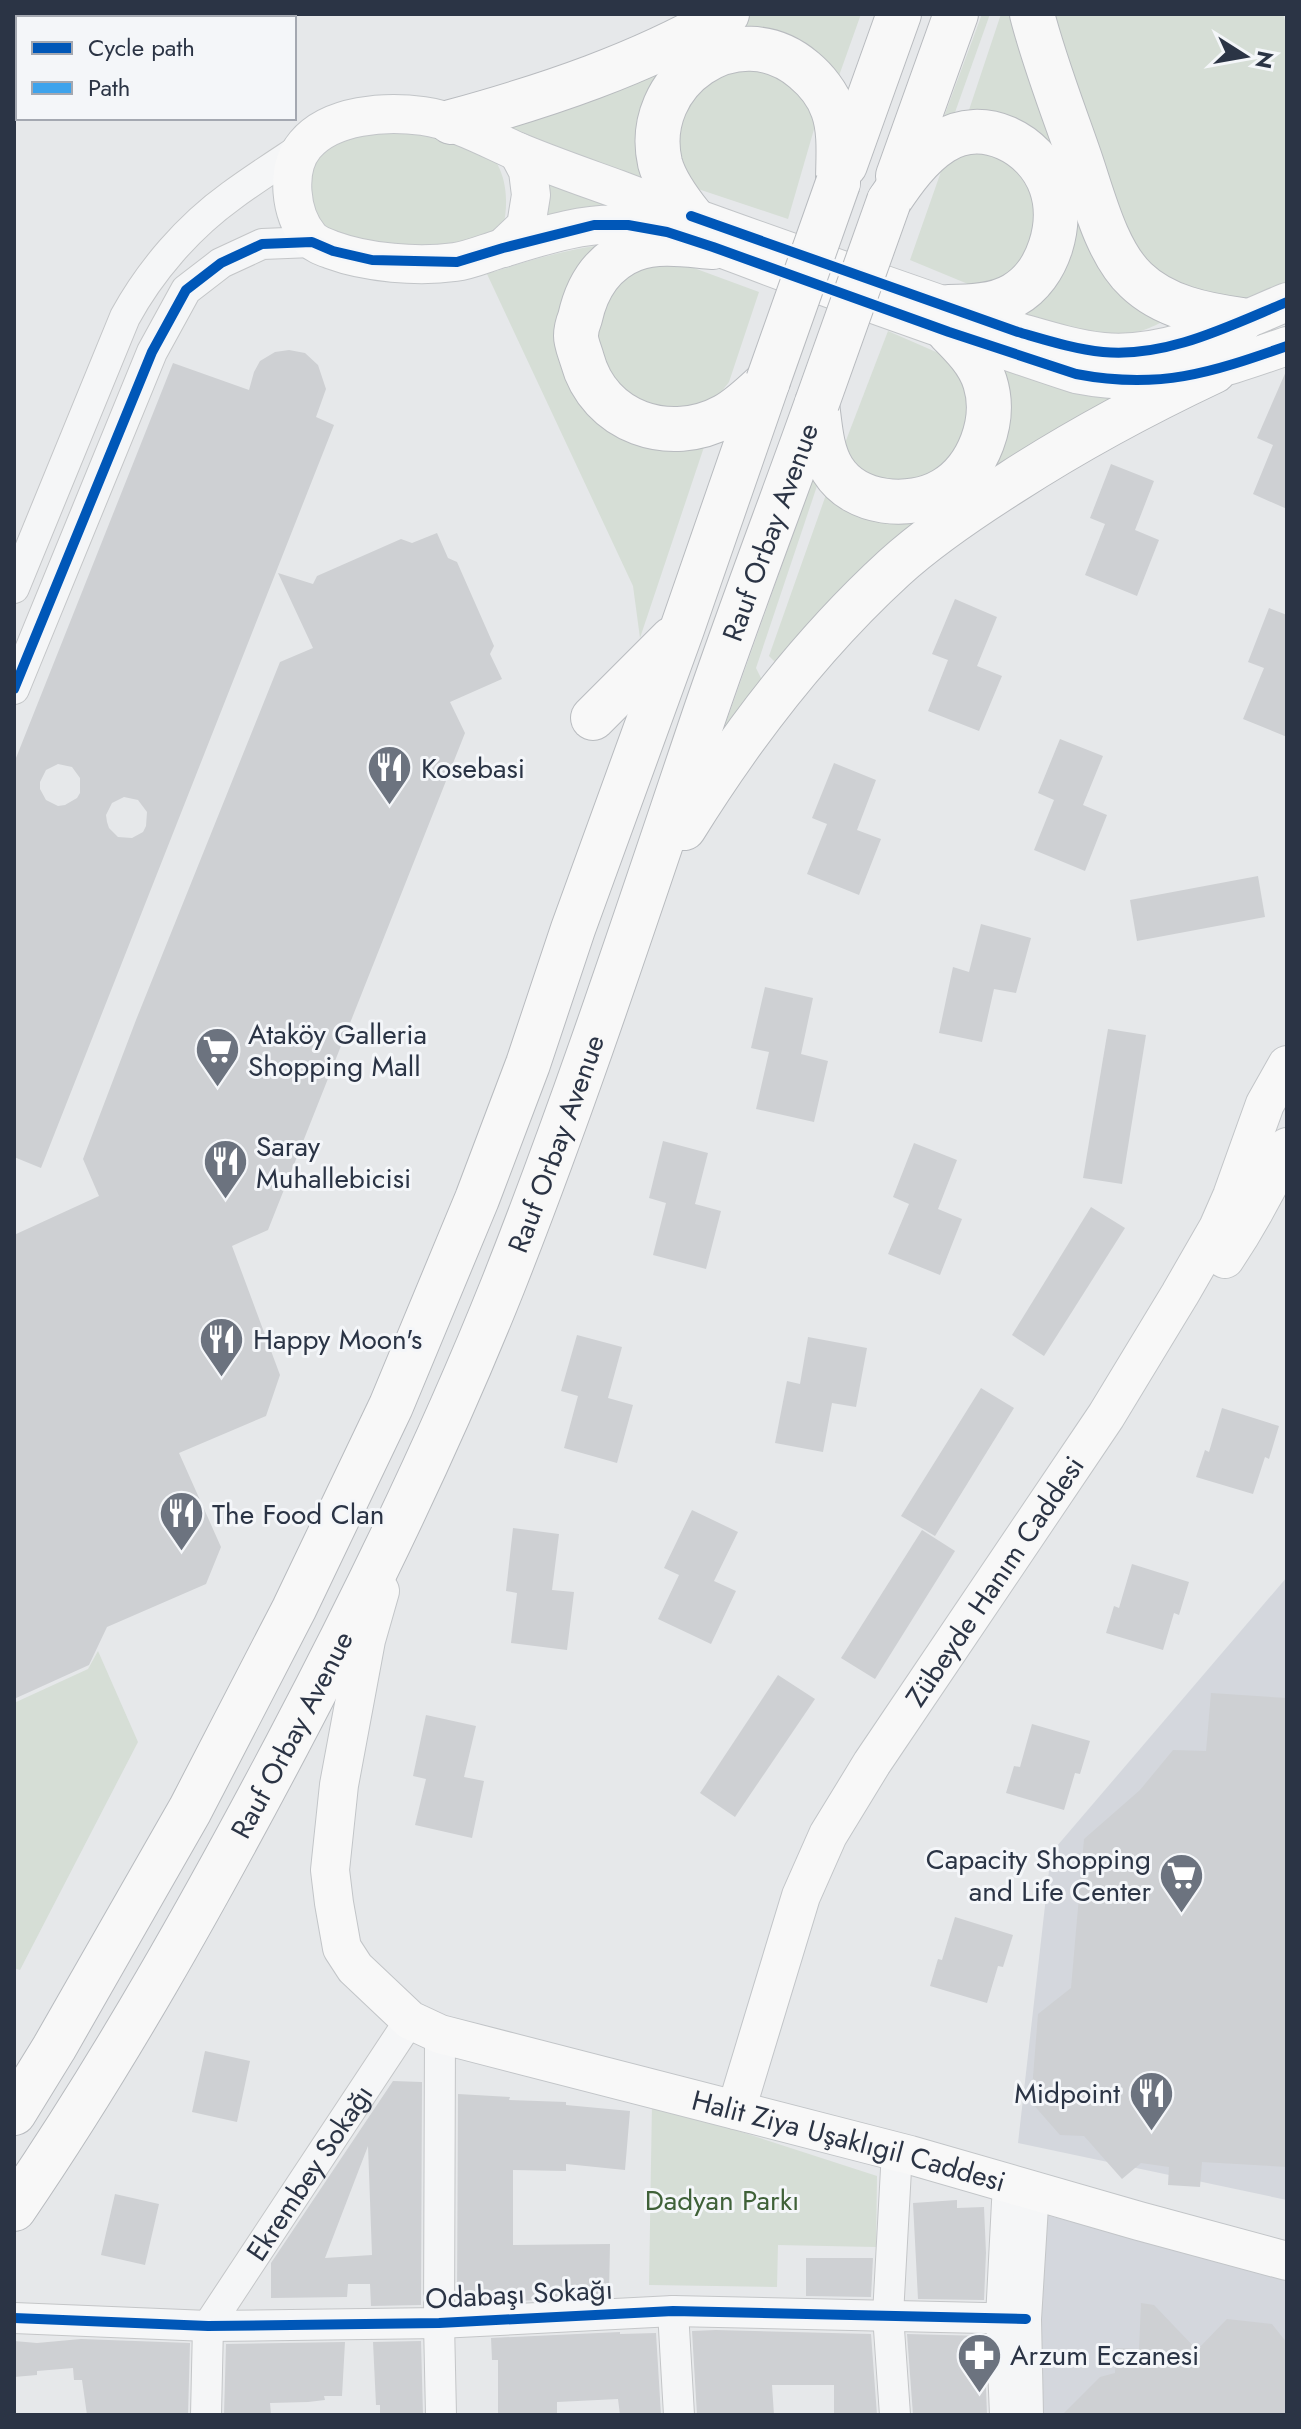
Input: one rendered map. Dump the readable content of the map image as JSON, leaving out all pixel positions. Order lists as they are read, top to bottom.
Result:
{
  "streets": {
    "highway": ["Rauf Orbay Avenue"],
    "main road": ["Zübeyde Hanım Caddesi", "Halit Ziya Uşaklıgil Caddesi"],
    "street": ["Ekrembey Sokağı", "Odabaşı Sokağı"]
  },
  "crossings": [
    ["Zübeyde Hanım Caddesi", "Halit Ziya Uşaklıgil Caddesi"],
    ["Halit Ziya Uşaklıgil Caddesi", "Ekrembey Sokağı"],
    ["Ekrembey Sokağı", "Odabaşı Sokağı"]
  ],
  "parks": ["Dadyan Parkı"],
  "places": {
    "restaurant": [
      "Kosebasi",
      "Saray Muhallebicisi",
      "Happy Moon's",
      "The Food Clan",
      "Midpoint"
    ],
    "supermarket": ["Ataköy Galleria Shopping Mall", "Capacity Shopping and Life Center"],
    "pharmacy": ["Arzum Eczanesi"]
  },
  "legend": ["Cycle path", "Path"],
  "north": "right"
}
